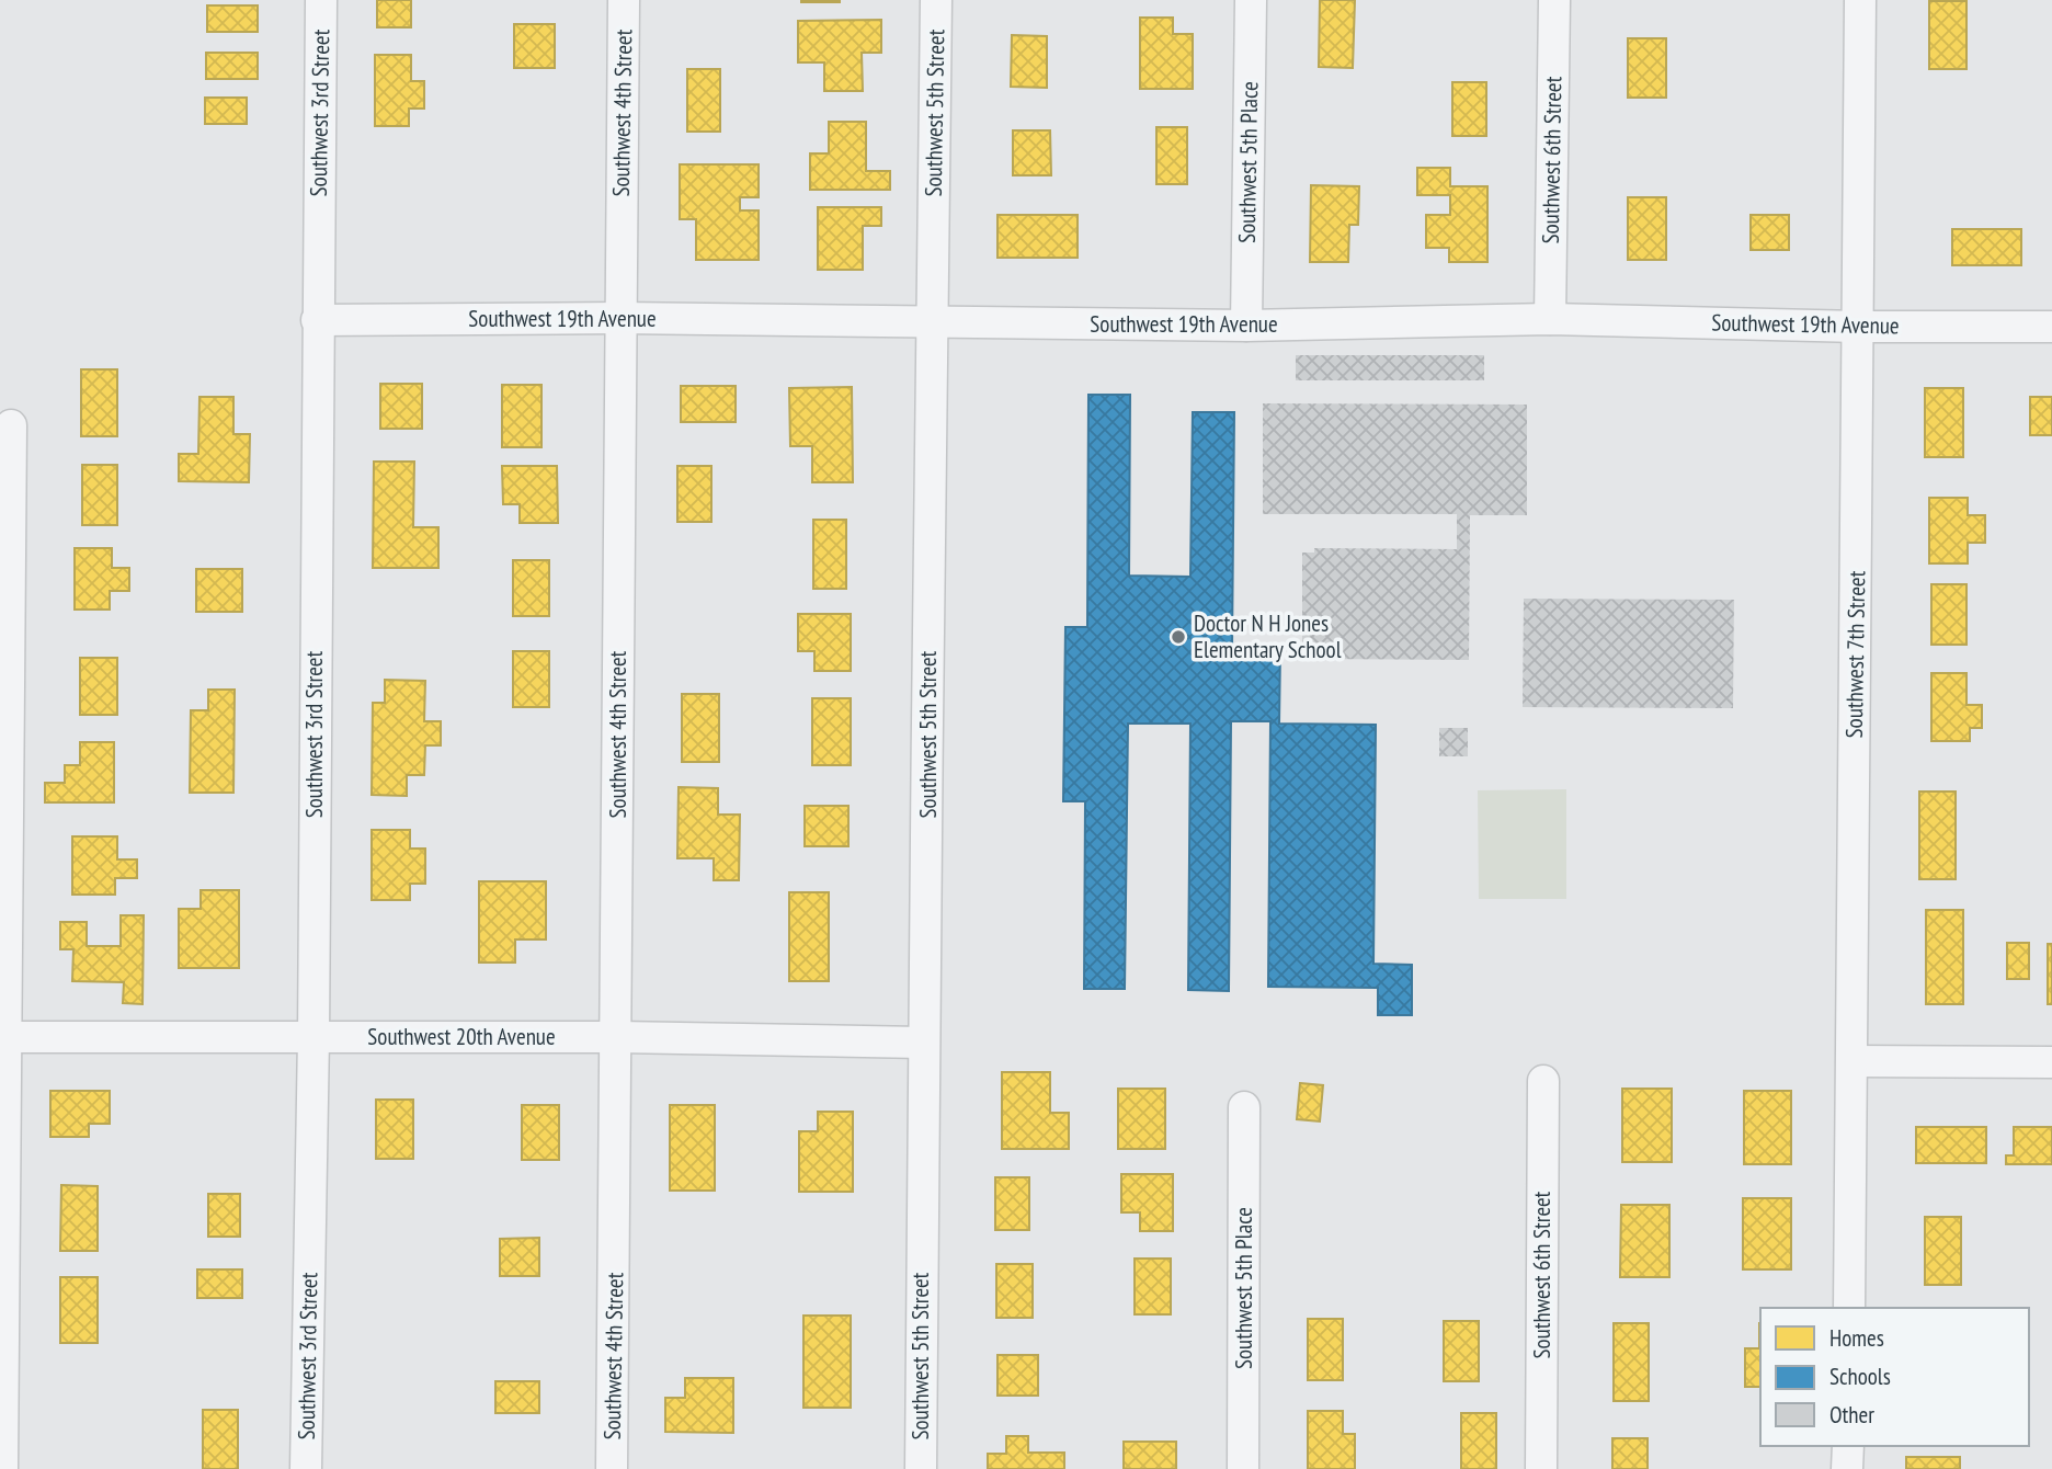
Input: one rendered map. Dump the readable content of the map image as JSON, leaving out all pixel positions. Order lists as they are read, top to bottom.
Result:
{
  "streets": {
    "street": [
      "Southwest 3rd Street",
      "Southwest 4th Street",
      "Southwest 5th Street",
      "Southwest 6th Street",
      "Southwest 5th Place",
      "Southwest 19th Avenue",
      "Southwest 7th Street",
      "Southwest 20th Avenue"
    ]
  },
  "crossings": [
    ["Southwest 3rd Street", "Southwest 19th Avenue"],
    ["Southwest 3rd Street", "Southwest 20th Avenue"],
    ["Southwest 4th Street", "Southwest 19th Avenue"],
    ["Southwest 4th Street", "Southwest 20th Avenue"],
    ["Southwest 5th Street", "Southwest 19th Avenue"],
    ["Southwest 5th Street", "Southwest 20th Avenue"],
    ["Southwest 6th Street", "Southwest 19th Avenue"],
    ["Southwest 5th Place", "Southwest 19th Avenue"],
    ["Southwest 19th Avenue", "Southwest 7th Street"]
  ],
  "places": ["Doctor N H Jones Elementary School"],
  "legend": ["Homes", "Schools", "Other"]
}
